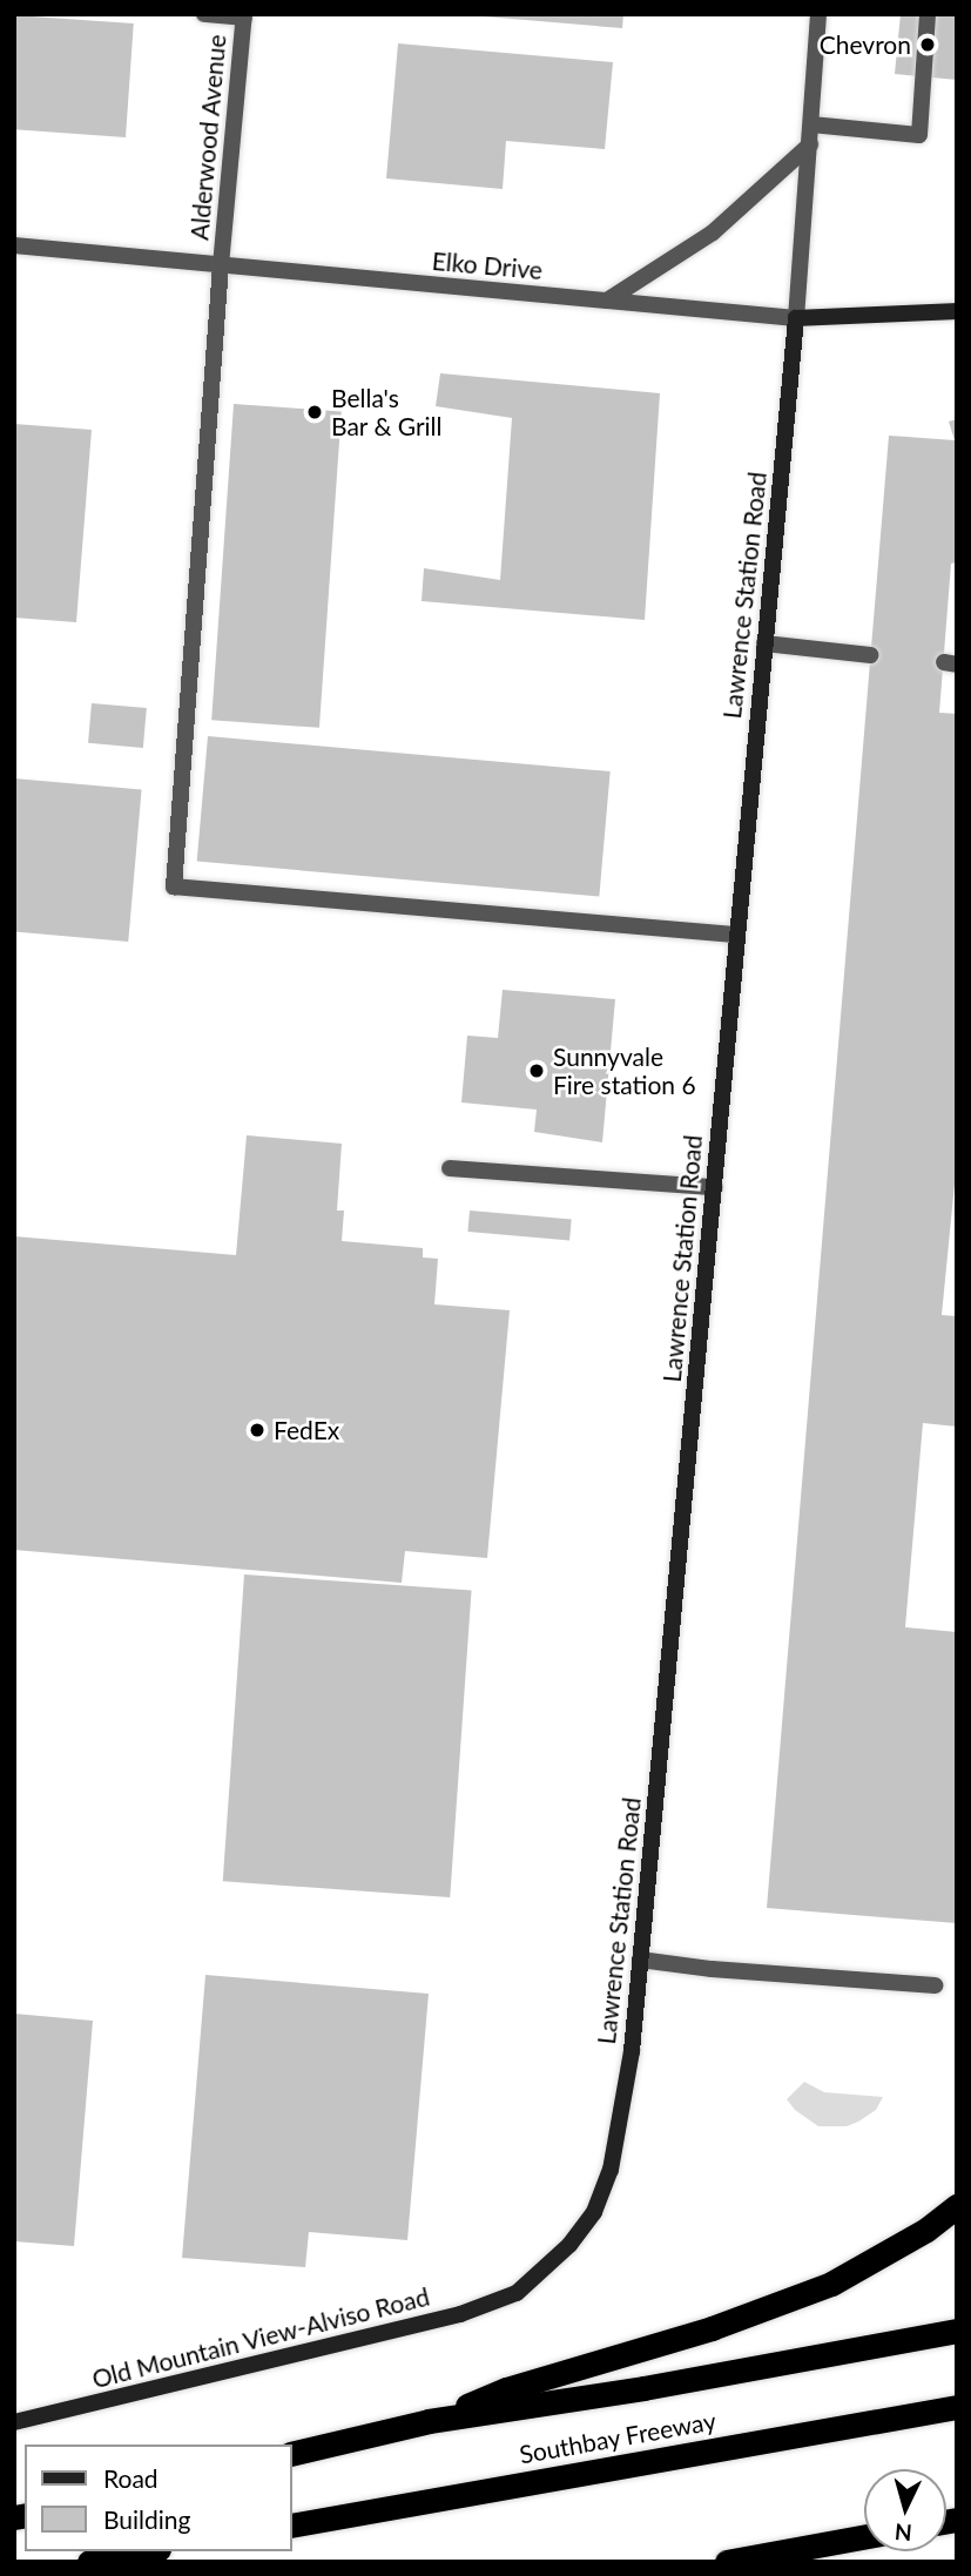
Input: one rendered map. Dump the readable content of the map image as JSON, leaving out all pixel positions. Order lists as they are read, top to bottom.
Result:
{
  "streets": {
    "highway": ["Southbay Freeway"],
    "street": [
      "Alderwood Avenue",
      "Elko Drive",
      "Lawrence Station Road",
      "Old Mountain View-Alviso Road"
    ]
  },
  "crossings": [
    ["Alderwood Avenue", "Elko Drive"],
    ["Alderwood Avenue", "Lawrence Station Road"],
    ["Elko Drive", "Lawrence Station Road"],
    ["Lawrence Station Road", "Old Mountain View-Alviso Road"]
  ],
  "places": [
    "Chevron",
    "Bella's Bar & Grill",
    "Sunnyvale Fire station 6",
    "FedEx"
  ],
  "legend": ["Road", "Building"],
  "north": "bottom"
}
